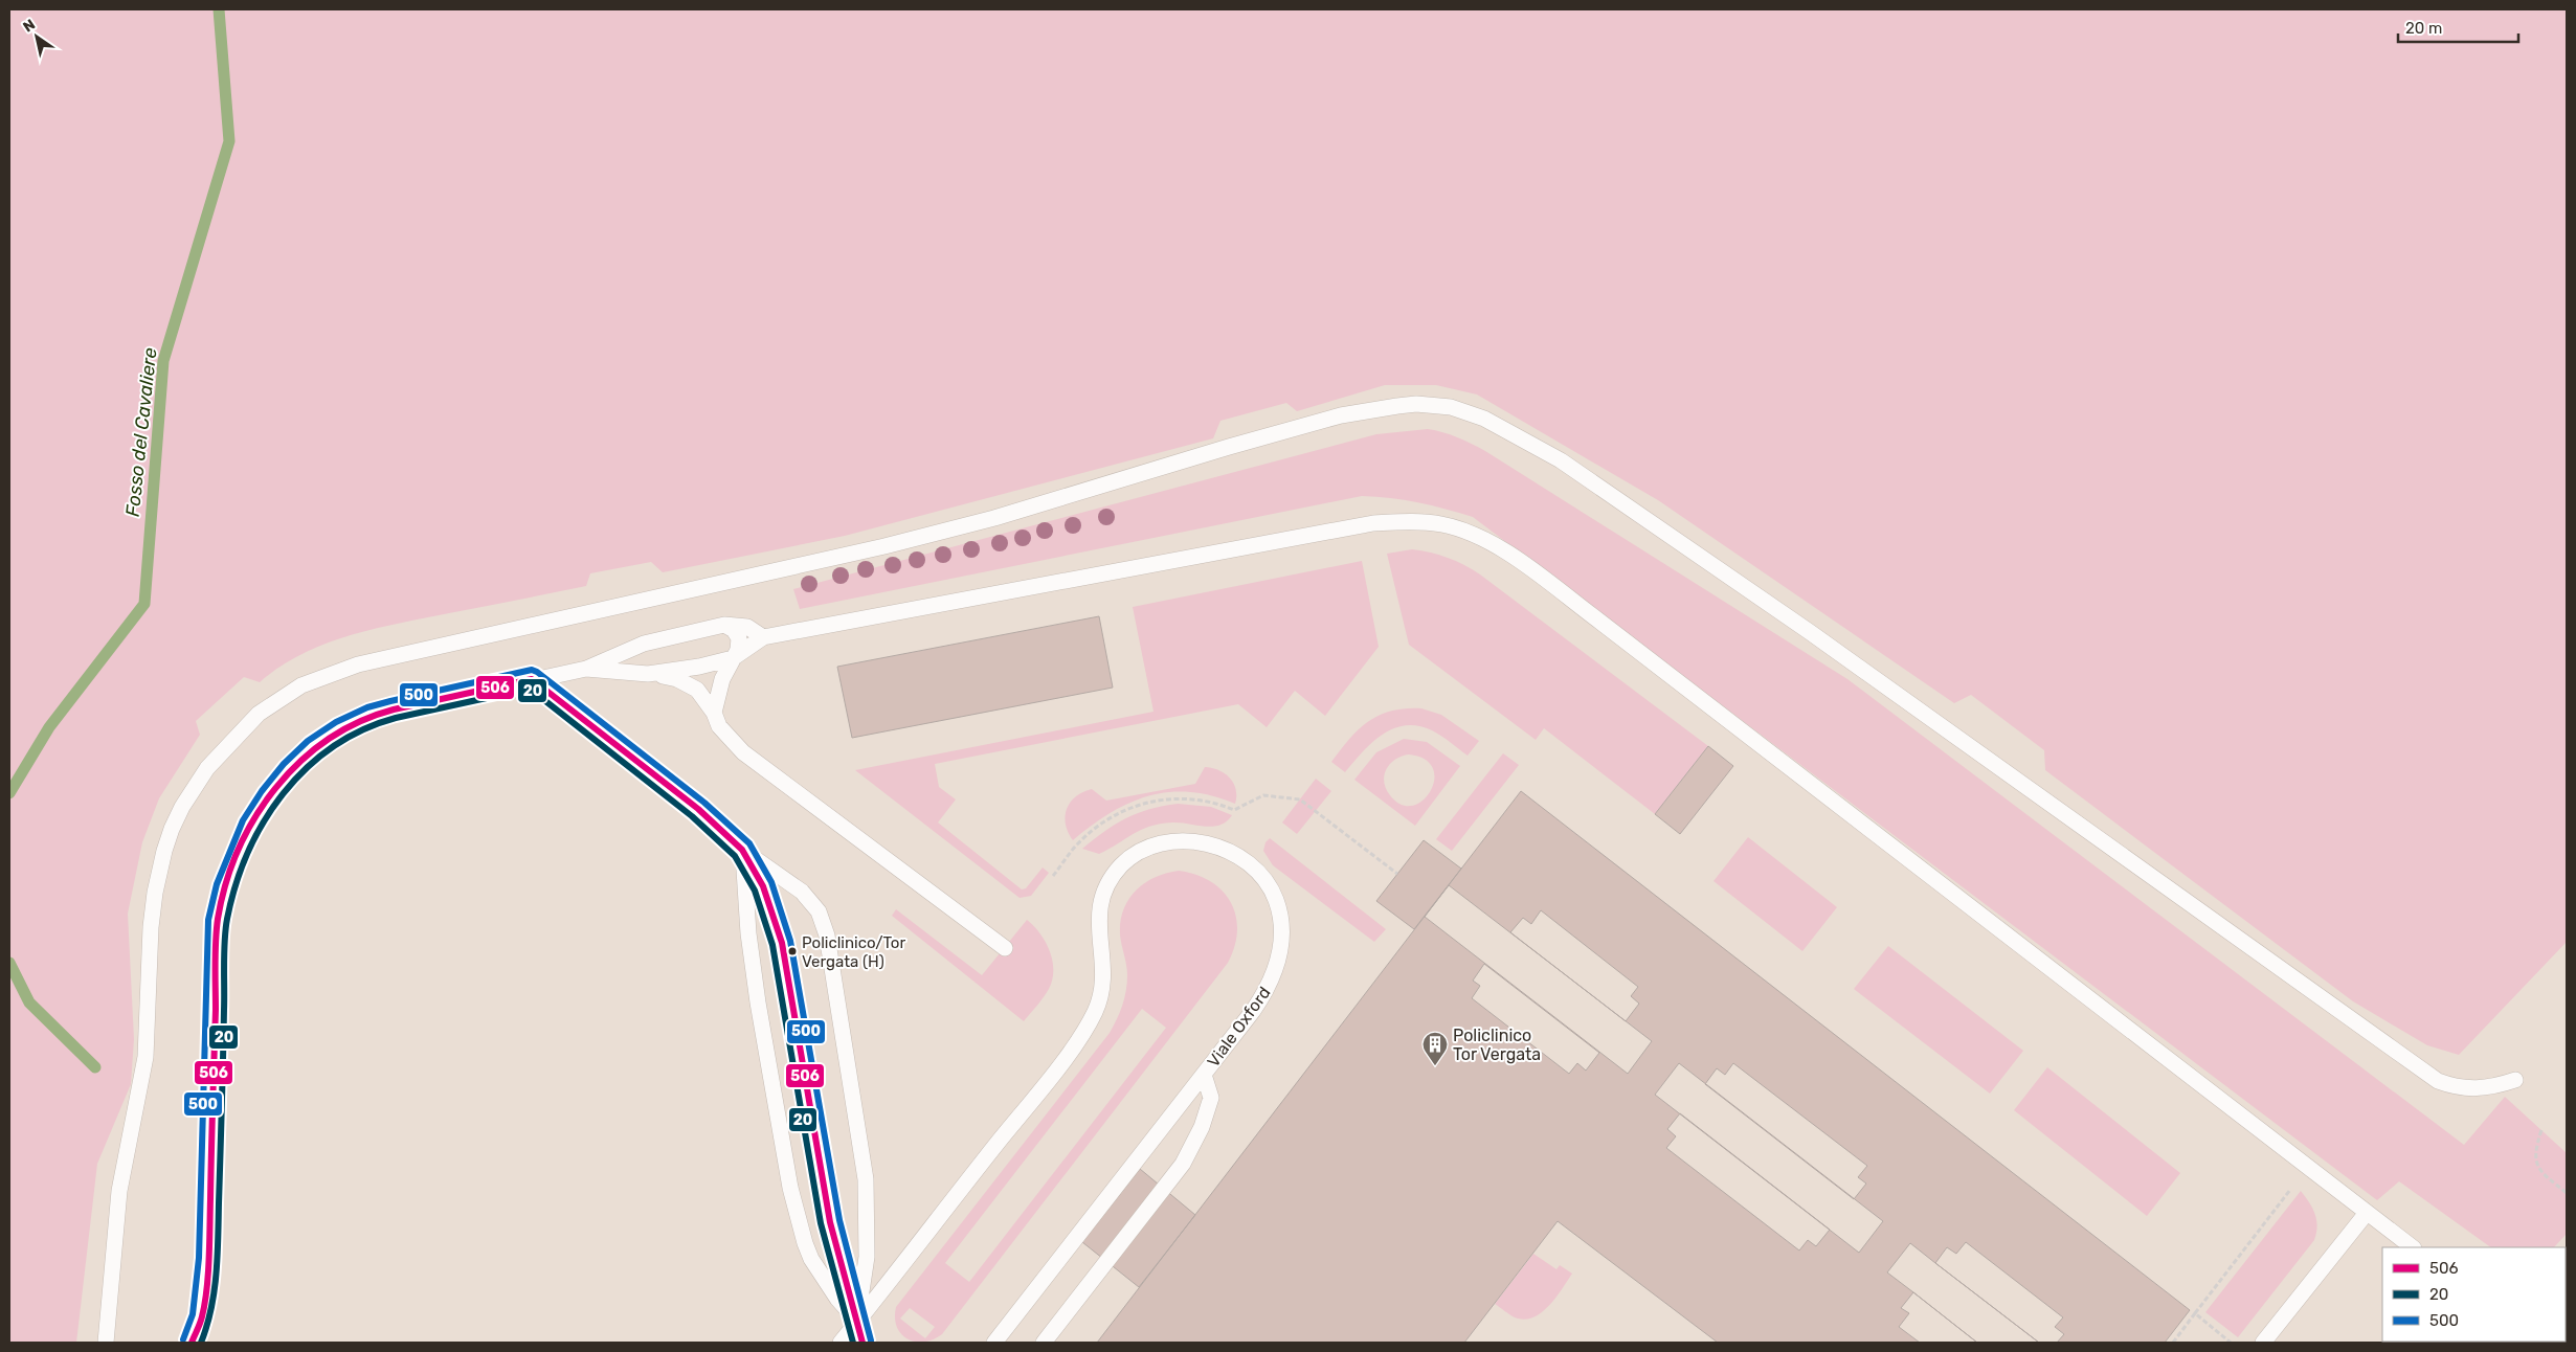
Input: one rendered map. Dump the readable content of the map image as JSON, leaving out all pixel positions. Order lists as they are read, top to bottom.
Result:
{
  "streets": {
    "lane": ["Viale Oxford"]
  },
  "water": ["Fosso del Cavaliere"],
  "places": {
    "other": ["Policlinico/Tor Vergata (H)"],
    "building": ["Policlinico Tor Vergata"]
  },
  "lines": ["transit line 500", "transit line 506", "transit line 20"],
  "legend": ["506", "20", "500"],
  "scale_bar": "20 m",
  "north": "top left"
}
